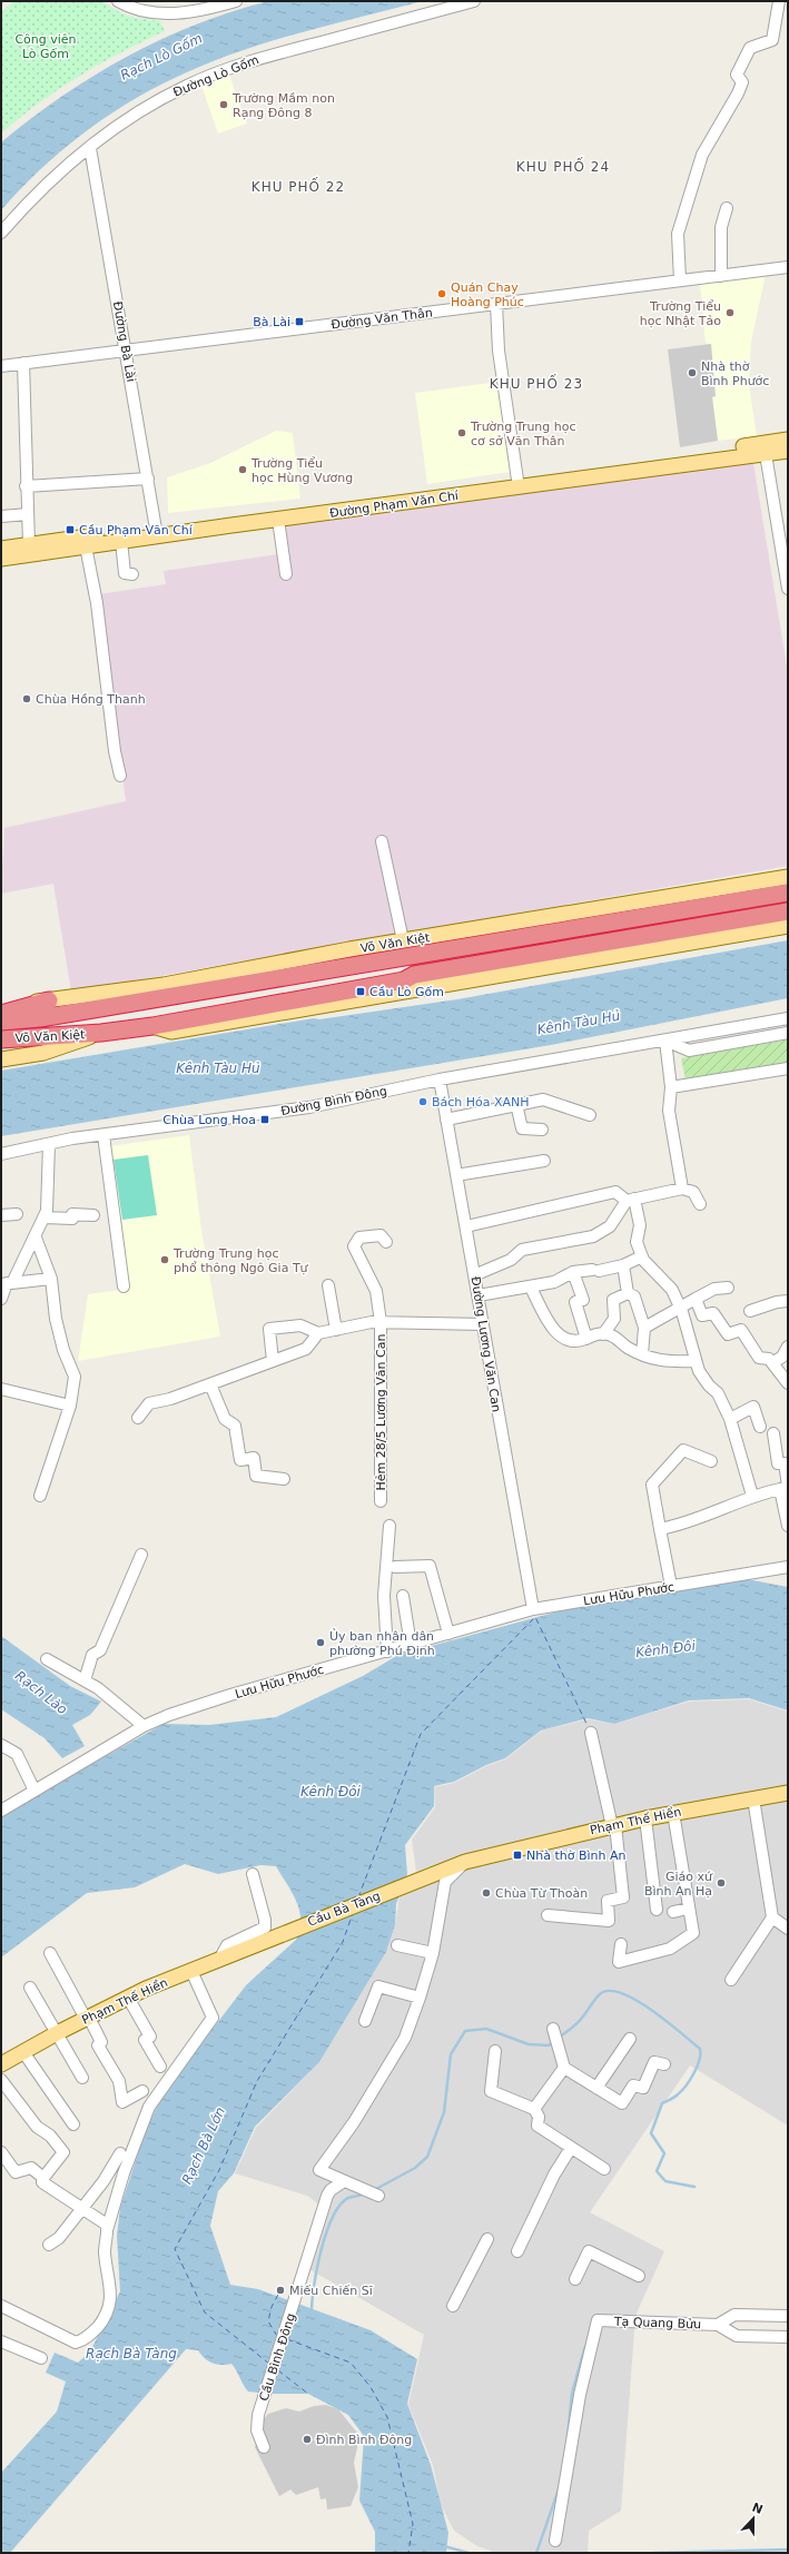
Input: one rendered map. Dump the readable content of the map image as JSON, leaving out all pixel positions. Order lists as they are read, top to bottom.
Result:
{
  "streets": {
    "highway": ["Võ Văn Kiệt"],
    "main road": ["Đường Phạm Văn Chí", "Phạm Thế Hiển", "Cầu Bà Tàng"],
    "street": [
      "Đường Lò Gốm",
      "Đường Văn Thân",
      "Đường Bà Lài",
      "Đường Bình Đông",
      "Đường Lương Văn Can",
      "Hẻm 28/5 Lương Văn Can",
      "Lưu Hữu Phước",
      "Tạ Quang Bửu",
      "Cầu Bình Đông"
    ]
  },
  "crossings": [
    ["Đường Lò Gốm", "Đường Bà Lài"],
    ["Đường Văn Thân", "Đường Bà Lài"],
    ["Đường Bà Lài", "Đường Phạm Văn Chí"],
    ["Đường Bình Đông", "Đường Lương Văn Can"],
    ["Đường Lương Văn Can", "Lưu Hữu Phước"],
    ["Phạm Thế Hiển", "Cầu Bà Tàng"]
  ],
  "districts": ["KHU PHỐ 24", "KHU PHỐ 22", "KHU PHỐ 23"],
  "water": [
    "Rạch Lò Gốm",
    "Kênh Tàu Hủ",
    "Kênh Đôi",
    "Rạch Lào",
    "Rạch Bà Lớn",
    "Rạch Bà Tàng"
  ],
  "parks": ["Công viên Lò Gốm"],
  "places": {
    "other": [
      "Trường Mầm non Rạng Đông 8",
      "Quán Chay Hoàng Phúc",
      "Trường Tiểu học Nhật Tảo",
      "Nhà thờ Bình Phước",
      "Trường Trung học cơ sở Văn Thân",
      "Trường Tiểu học Hùng Vương",
      "Chùa Hồng Thanh",
      "Bách Hóa XANH",
      "Trường Trung học phổ thông Ngô Gia Tự",
      "Ủy ban nhân dân phường Phú Định",
      "Giáo xứ Bình An Hạ",
      "Chùa Từ Thoàn",
      "Miếu Chiến Sĩ",
      "Đình Bình Đông"
    ],
    "transit": [
      "Bà Lài",
      "Cầu Phạm Văn Chí",
      "Cầu Lò Gốm",
      "Chùa Long Hoa",
      "Nhà thờ Bình An"
    ]
  },
  "north": "top"
}
